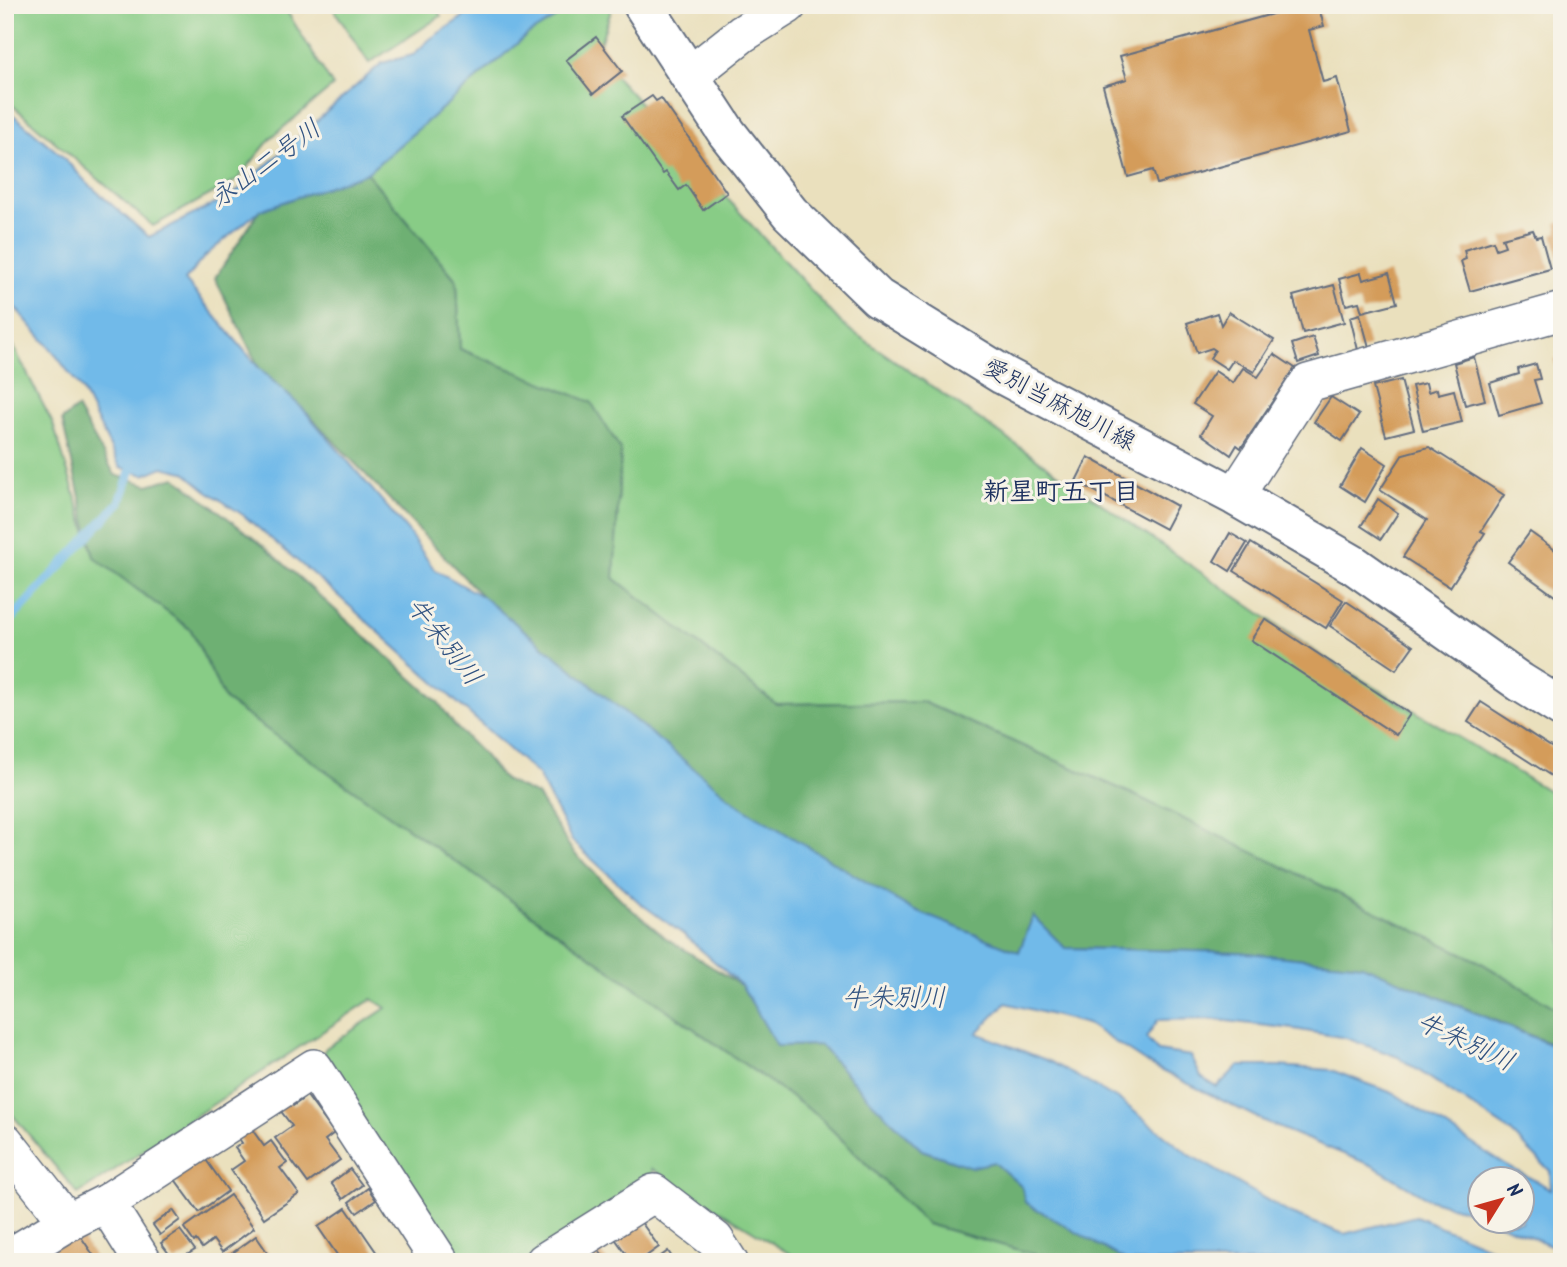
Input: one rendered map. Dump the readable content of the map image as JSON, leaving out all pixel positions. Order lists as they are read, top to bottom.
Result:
{
  "streets": {
    "main road": ["愛別当麻旭川線"]
  },
  "districts": ["新星町五丁目"],
  "water": ["永山二号川", "牛朱別川"],
  "north": "top right"
}
